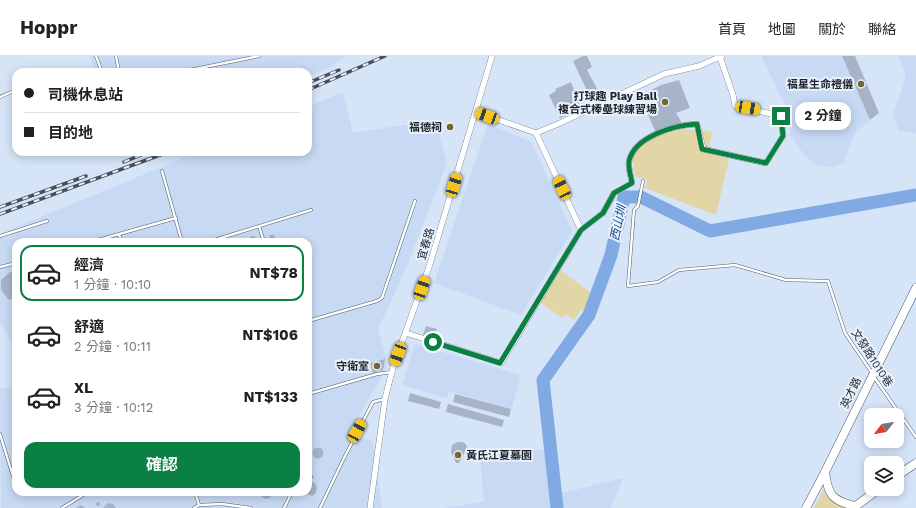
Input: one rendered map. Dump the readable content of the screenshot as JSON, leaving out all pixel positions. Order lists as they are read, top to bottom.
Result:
{
  "streets": {
    "street": ["宜春路", "英才路"],
    "lane": ["文發路1010巷"]
  },
  "crossings": [
    ["文發路1010巷", "英才路"]
  ],
  "water": ["西山圳"],
  "places": [
    "福星生命禮儀",
    "打球趣 Play Ball 複合式棒壘球練習場",
    "福德祠",
    "守衛室",
    "黃氏江夏墓園"
  ],
  "north": "bottom left",
  "page": {
    "header": "Hoppr",
    "nav": [
      "首頁",
      "地圖",
      "關於",
      "聯絡"
    ],
    "banner": ["司機休息站", "目的地"],
    "bubble": "2 分鐘",
    "list": [
      {
        "name": "經濟",
        "note": "1 分鐘 · 10:10",
        "value": "NT$78"
      },
      {
        "name": "舒適",
        "note": "2 分鐘 · 10:11",
        "value": "NT$106"
      },
      {
        "name": "XL",
        "note": "3 分鐘 · 10:12",
        "value": "NT$133"
      }
    ],
    "buttons": "確認"
  }
}
